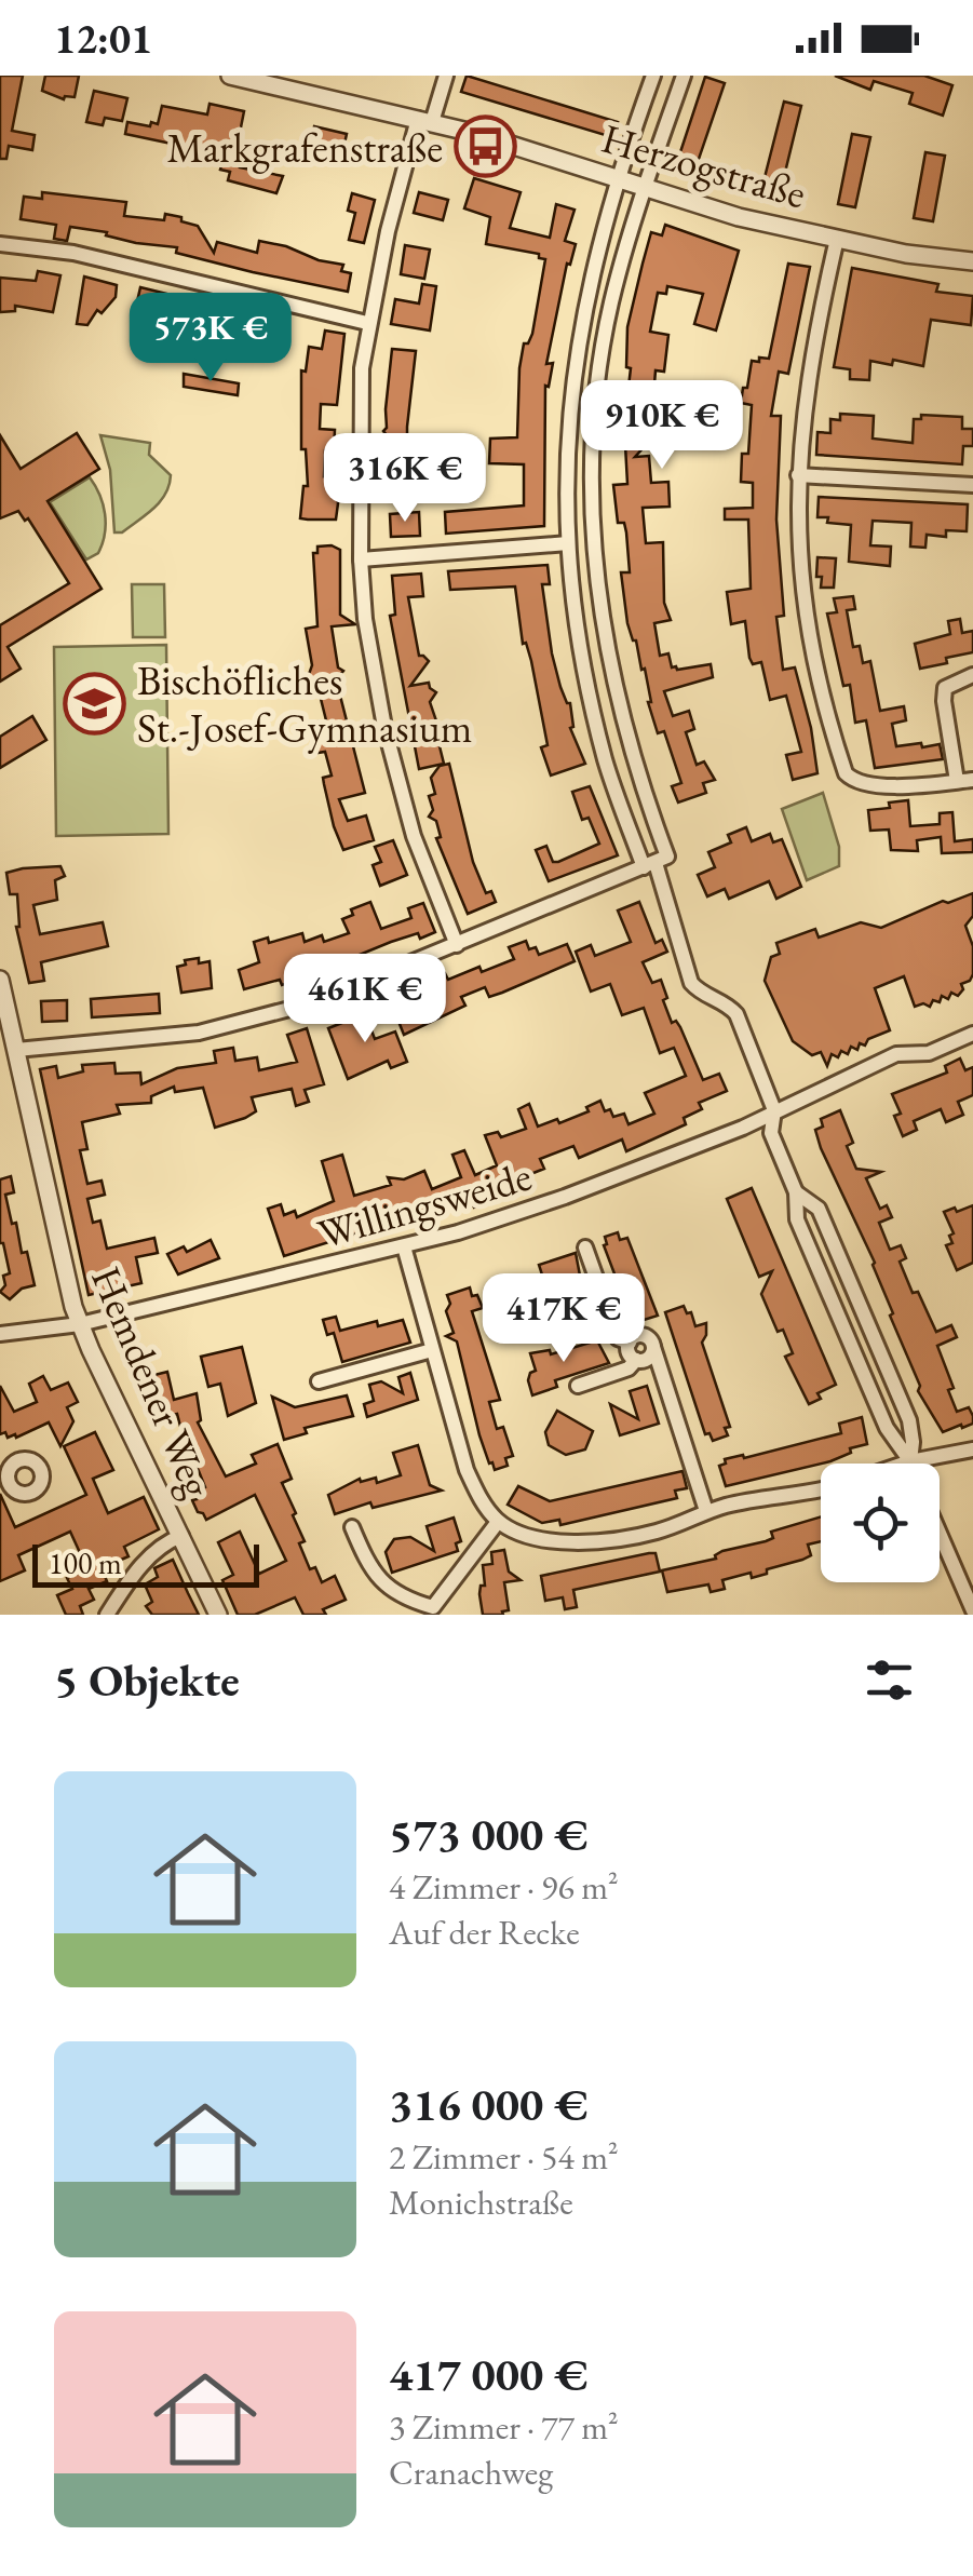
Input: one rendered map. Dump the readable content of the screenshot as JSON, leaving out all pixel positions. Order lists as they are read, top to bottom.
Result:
{
  "streets": {
    "street": ["Herzogstraße", "Willingsweide", "Hemdener Weg"]
  },
  "crossings": [
    ["Willingsweide", "Hemdener Weg"]
  ],
  "places": {
    "bus stop": ["Markgrafenstraße"],
    "school or university": ["Bischöfliches St.-Josef-Gymnasium"]
  },
  "scale_bar": "100 m",
  "page": {
    "status": "12:01",
    "price": [
      "573K €",
      "910K €",
      "316K €",
      "461K €",
      "417K €"
    ],
    "scale": "100 m",
    "heading": "5 Objekte",
    "list": [
      {
        "name": "573 000 €",
        "note": "4 Zimmer · 96 m² · Auf der Recke"
      },
      {
        "name": "316 000 €",
        "note": "2 Zimmer · 54 m² · Monichstraße"
      },
      {
        "name": "417 000 €",
        "note": "3 Zimmer · 77 m² · Cranachweg"
      }
    ]
  }
}
